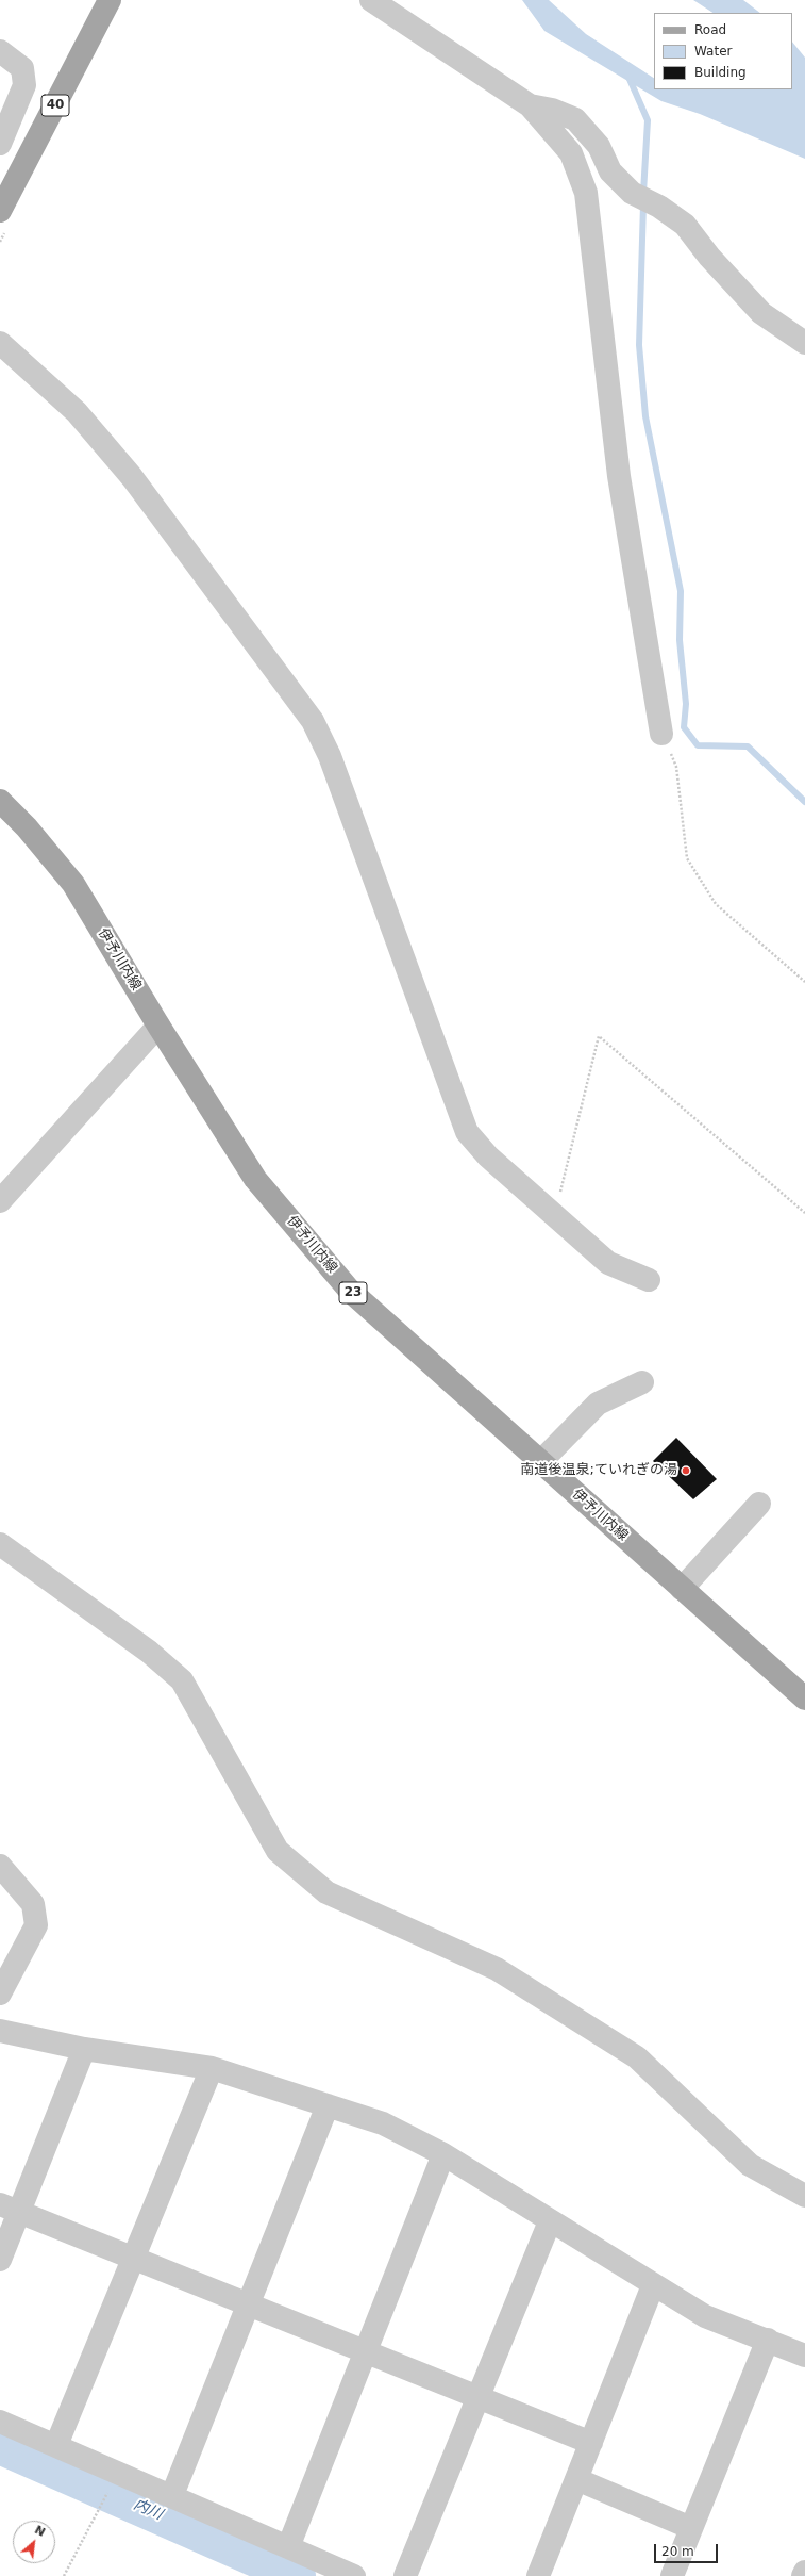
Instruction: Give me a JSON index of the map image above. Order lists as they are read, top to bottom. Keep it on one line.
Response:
{"streets":{"main road":["40","伊予川内線","23"]},"water":["内川"],"places":["南道後温泉;ていれぎの湯"],"legend":["Road","Water","Building"],"scale_bar":"20 m","north":"top right"}
